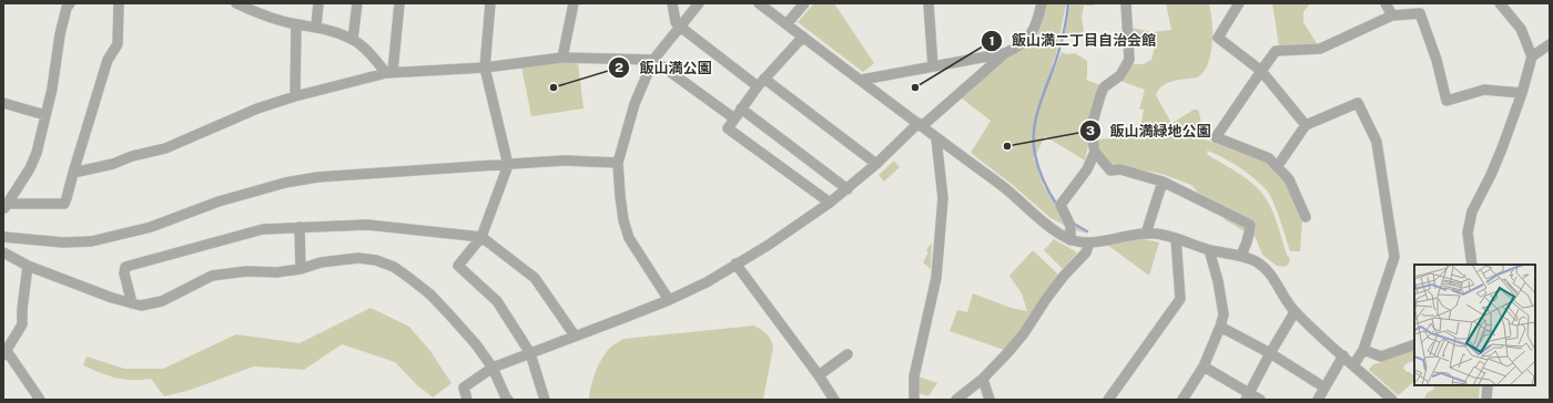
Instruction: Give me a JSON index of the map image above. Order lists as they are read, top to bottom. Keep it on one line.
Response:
{"places":["飯山満公園","飯山満二丁目自治会館","飯山満緑地公園"]}
